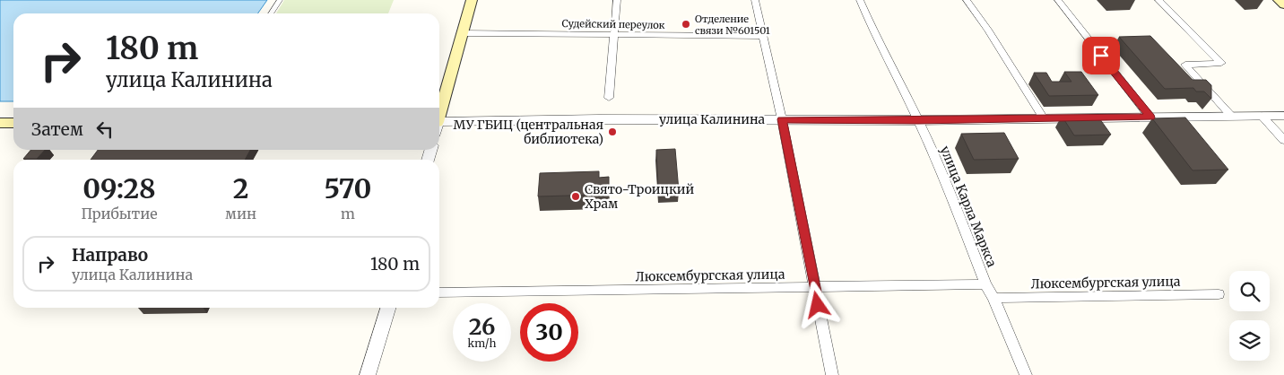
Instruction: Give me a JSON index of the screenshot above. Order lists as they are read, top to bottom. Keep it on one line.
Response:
{"streets":{"street":["Судейский переулок","улица Калинина","улица Карла Маркса","Люксембургская улица"]},"crossings":[["улица Калинина","улица Карла Маркса"],["улица Карла Маркса","Люксембургская улица"]],"places":["Отделение связи №601501","МУ ГБИЦ (центральная библиотека)","Свято-Троицкий Храм"],"page":{"turn":["180 m","улица Калинина"],"then":"Затем","eta":["09:28","Прибытие","2","мин","570","m"],"list":[{"name":"Направо","note":"улица Калинина","value":"180 m"}],"speed":"26 km/h","limit":"30"}}
